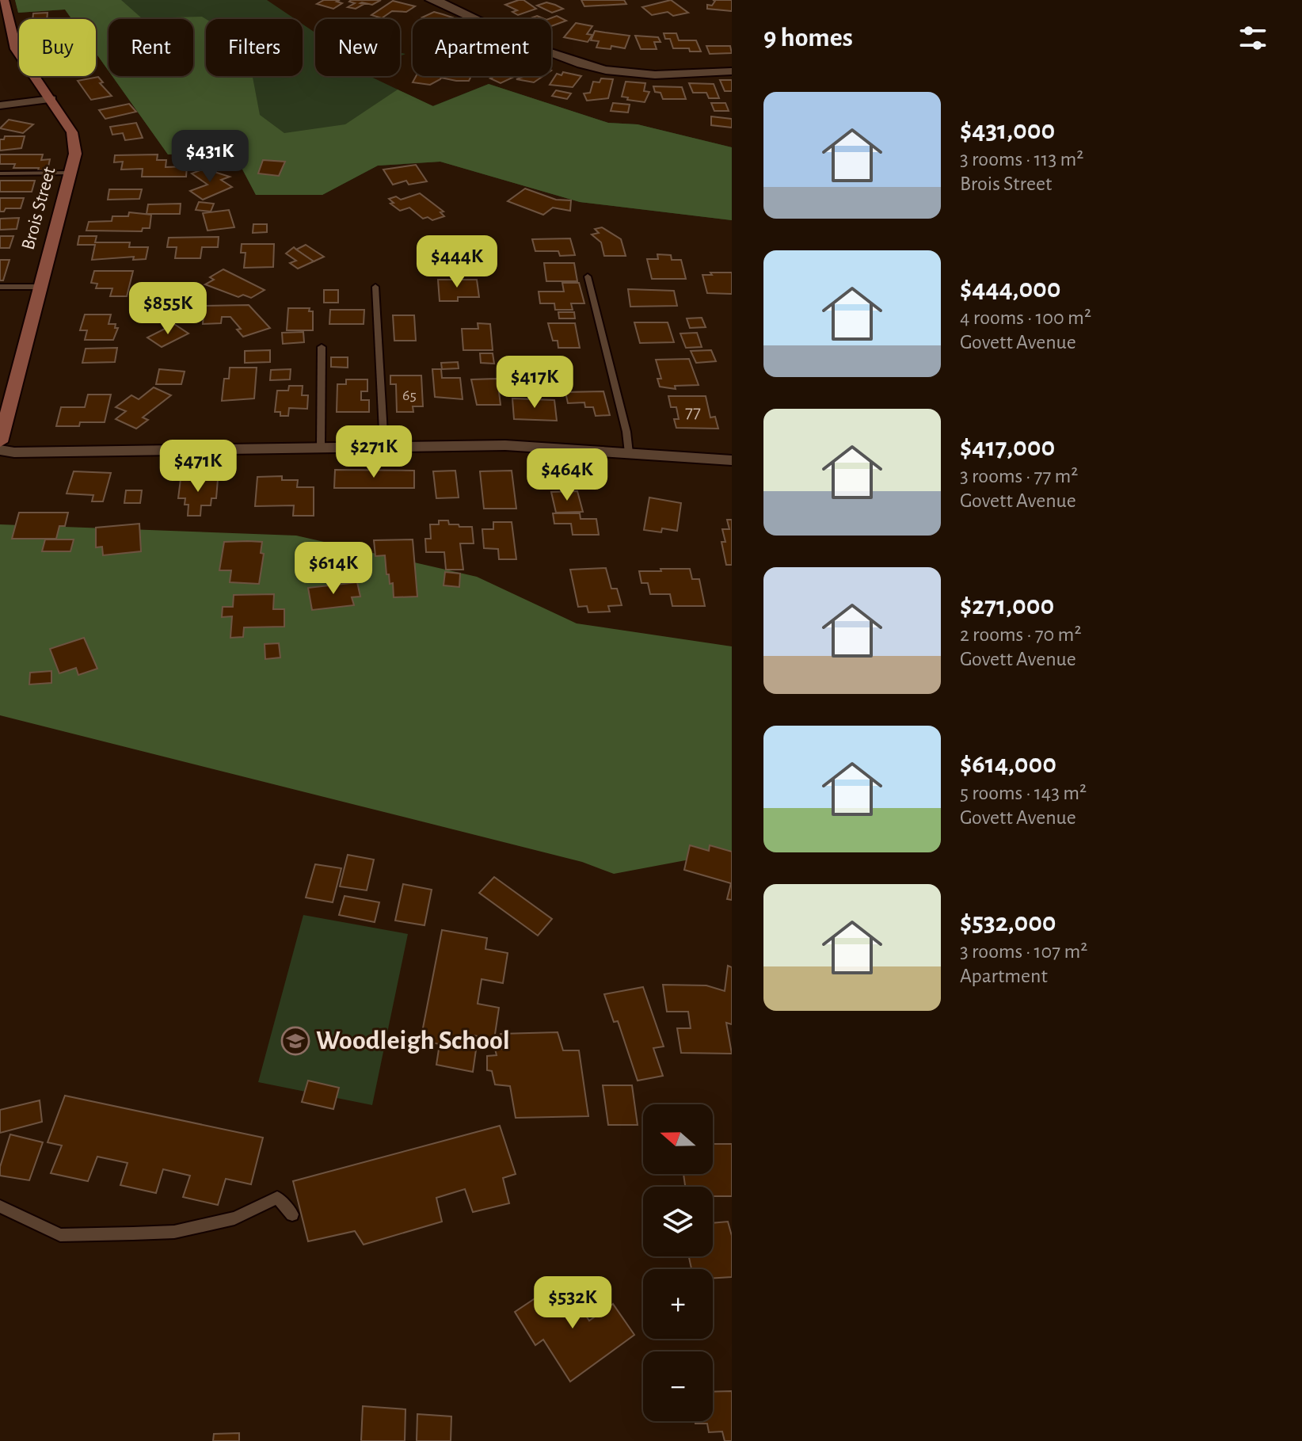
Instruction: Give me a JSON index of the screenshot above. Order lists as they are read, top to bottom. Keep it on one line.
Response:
{"streets":{"main road":["Brois Street"]},"places":{"school or university":["Woodleigh School"]},"house_numbers":["65","77"],"north":"left","page":{"heading":"9 homes","chip":["Buy","Rent","Filters","New","Apartment"],"list":[{"name":"$431,000","note":"3 rooms · 113 m² · Brois Street"},{"name":"$444,000","note":"4 rooms · 100 m² · Govett Avenue"},{"name":"$417,000","note":"3 rooms · 77 m² · Govett Avenue"},{"name":"$271,000","note":"2 rooms · 70 m² · Govett Avenue"},{"name":"$614,000","note":"5 rooms · 143 m² · Govett Avenue"},{"name":"$532,000","note":"3 rooms · 107 m² · Apartment"}],"price":["$431K","$444K","$855K","$417K","$271K","$471K","$464K","$614K","$532K"],"map_buttons":["+","−"]}}
